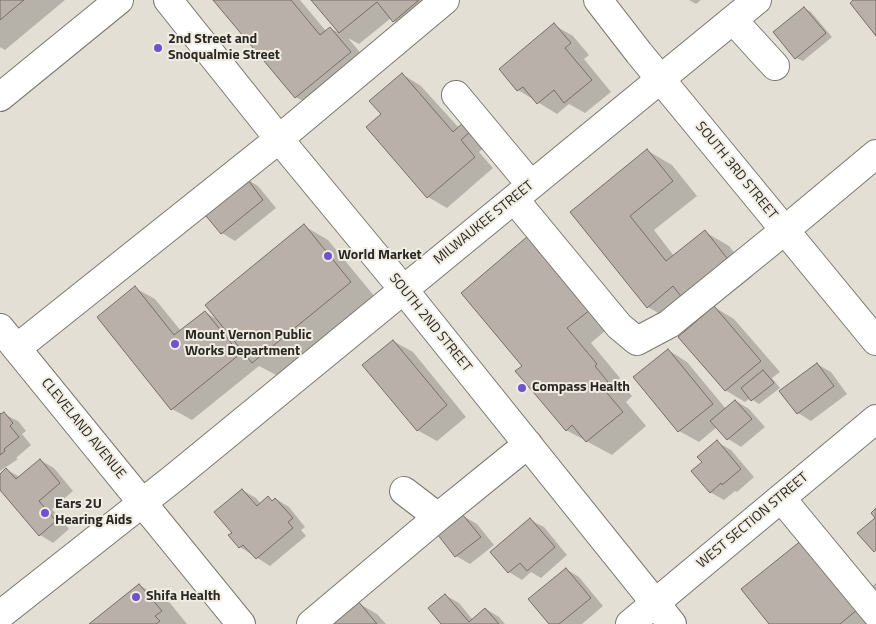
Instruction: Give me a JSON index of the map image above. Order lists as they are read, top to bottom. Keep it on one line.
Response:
{"streets":{"street":["SOUTH 3RD STREET","MILWAUKEE STREET","SOUTH 2ND STREET","CLEVELAND AVENUE","WEST SECTION STREET"]},"crossings":[["SOUTH 3RD STREET","MILWAUKEE STREET"],["MILWAUKEE STREET","SOUTH 2ND STREET"],["MILWAUKEE STREET","CLEVELAND AVENUE"],["SOUTH 2ND STREET","WEST SECTION STREET"]],"places":["2nd Street and Snoqualmie Street","World Market","Mount Vernon Public Works Department","Compass Health","Ears 2U Hearing Aids","Shifa Health"]}
